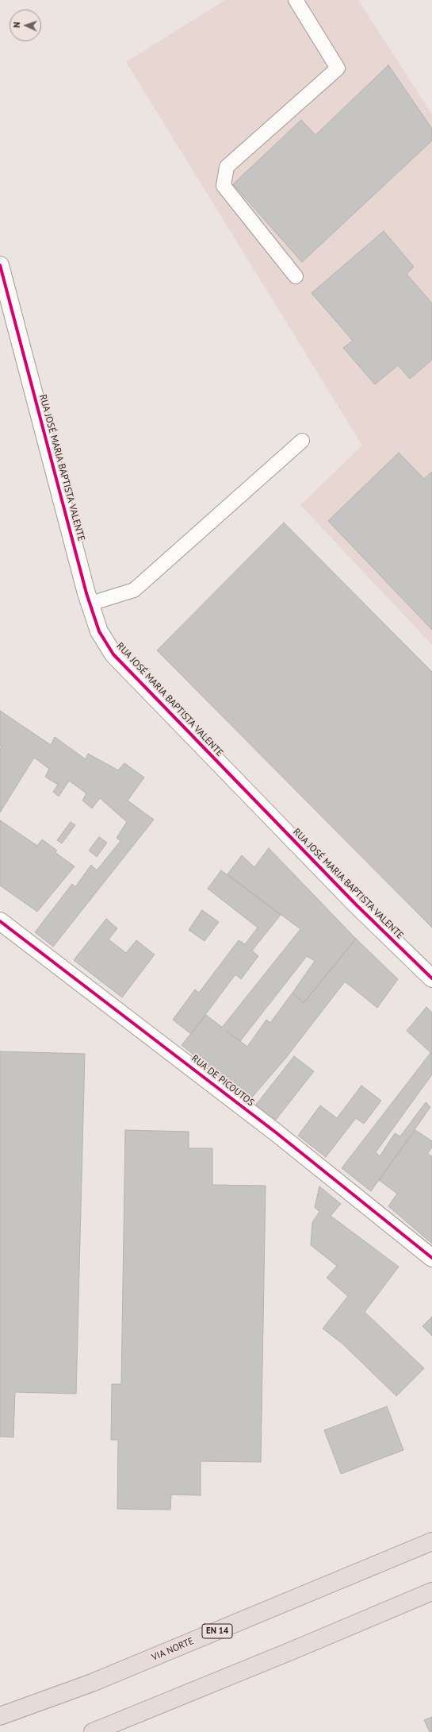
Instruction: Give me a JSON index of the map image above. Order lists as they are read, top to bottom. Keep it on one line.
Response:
{"streets":{"highway":["EN 14","VIA NORTE"],"street":["RUA JOSÉ MARIA BAPTISTA VALENTE","RUA DE PICOUTOS"]},"north":"left"}
